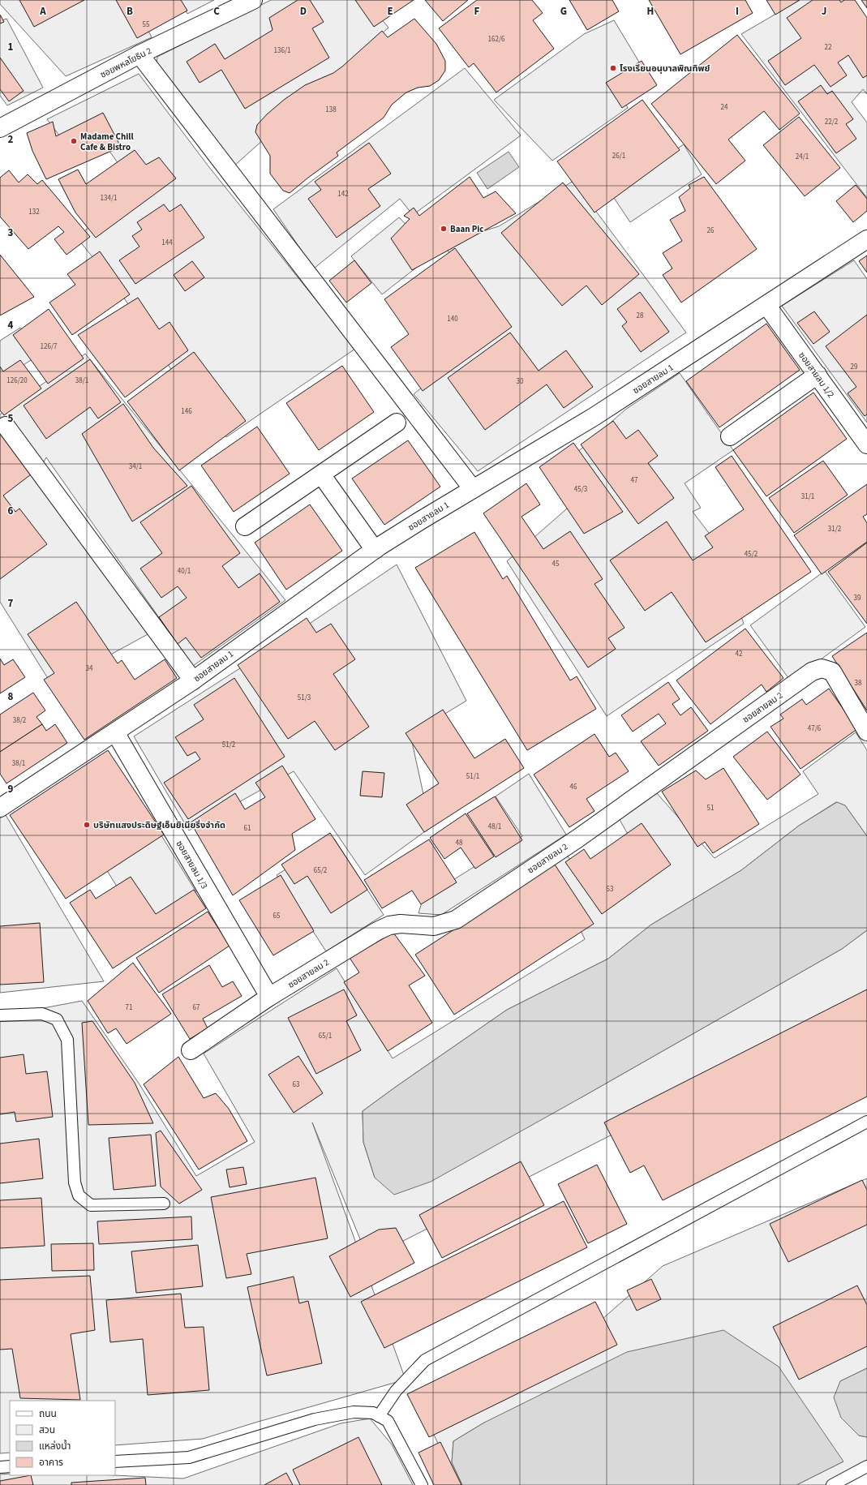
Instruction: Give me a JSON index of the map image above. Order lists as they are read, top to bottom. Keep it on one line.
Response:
{"streets":{"street":["ซอยพหลโยธิน 2","ซอยสายลม 1/2","ซอยสายลม 1","ซอยสายลม 2","ซอยสายลม 1/3"]},"crossings":[["ซอยสายลม 1/2","ซอยสายลม 1"],["ซอยสายลม 1","ซอยสายลม 1/3"],["ซอยสายลม 2","ซอยสายลม 1/3"]],"places":["โรงเรียนอนุบาลพิณทิพย์","Madame Chill Cafe & Bistro","Baan Pic","บริษัทแสงประดิษฐ์เอ็นยิเนียริ่งจำกัด"],"house_numbers":["55","162/6","22","136/1","24","138","22/2","26/1","24/1","142","134/1","132","26","144","28","140","126/7","29","126/20","38/1","30","146","34/1","47","45/3","31/1","31/2","45/2","45","40/1","39","42","34","38","51/3","38/2","47/6","51/2","38/1","51/1","46","51","48/1","61","48","65/2","53","65","71","67","65/1","63"],"legend":["ถนน","สวน","แหล่งน้ำ","อาคาร"],"grid":{"columns":["A","B","C","D","E","F","G","H","I","J"],"rows":["1","2","3","4","5","6","7","8","9"]}}
